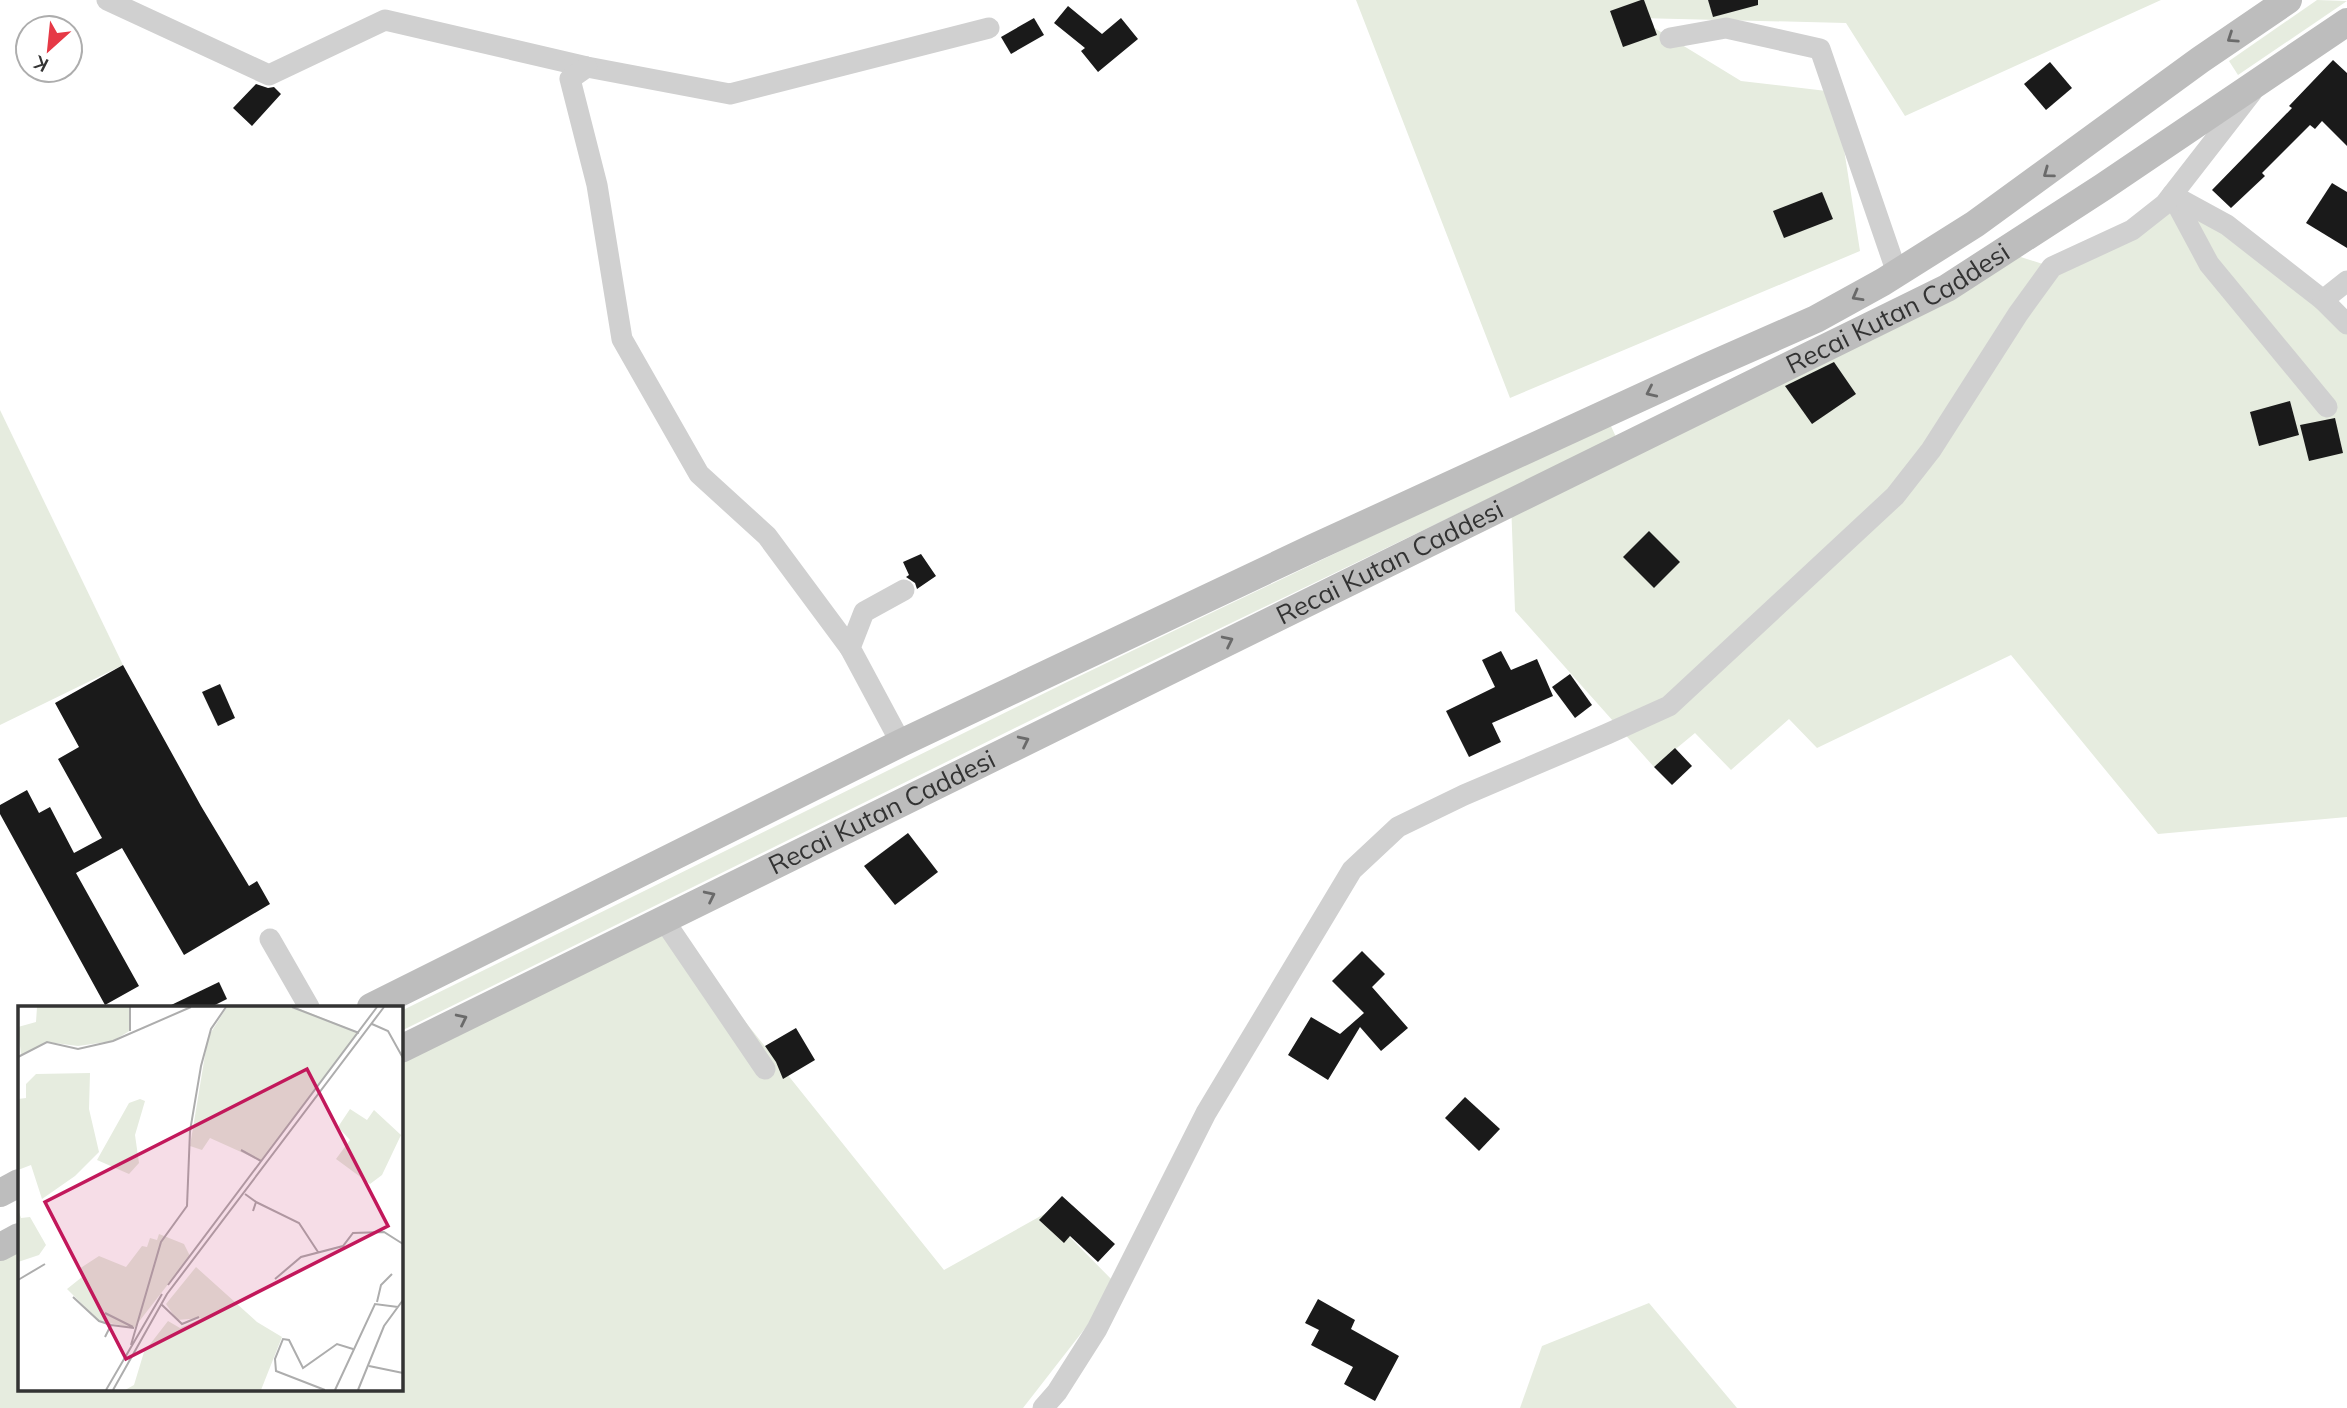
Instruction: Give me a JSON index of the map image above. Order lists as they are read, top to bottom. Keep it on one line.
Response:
{"streets":{"main road":["Recai Kutan Caddesi"]},"north":"bottom left"}
